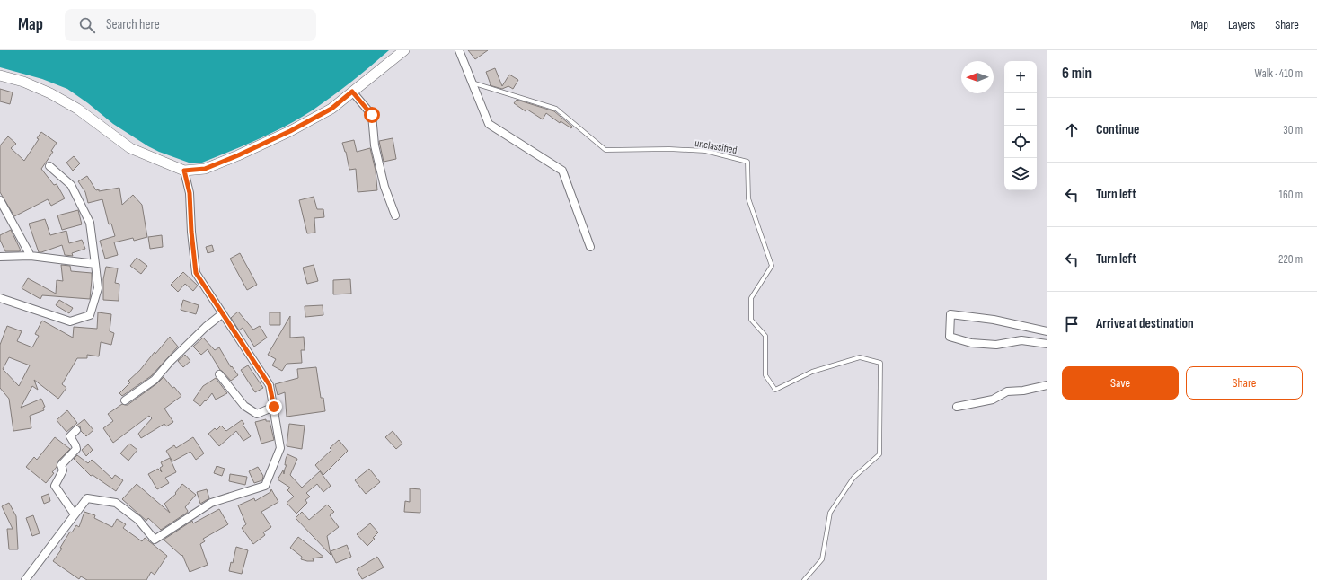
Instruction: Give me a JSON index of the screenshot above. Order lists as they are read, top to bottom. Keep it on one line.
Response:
{"streets":{"lane":["unclassified"]},"north":"left","page":{"header":"Map","search":"Search here","nav":["Map","Layers","Share"],"heading":["6 min","Walk · 410 m"],"map_buttons":["+","−"],"list":[["Continue","30 m"],["Turn left","160 m"],["Turn left","220 m"],"Arrive at destination"],"buttons":["Save","Share"]}}
